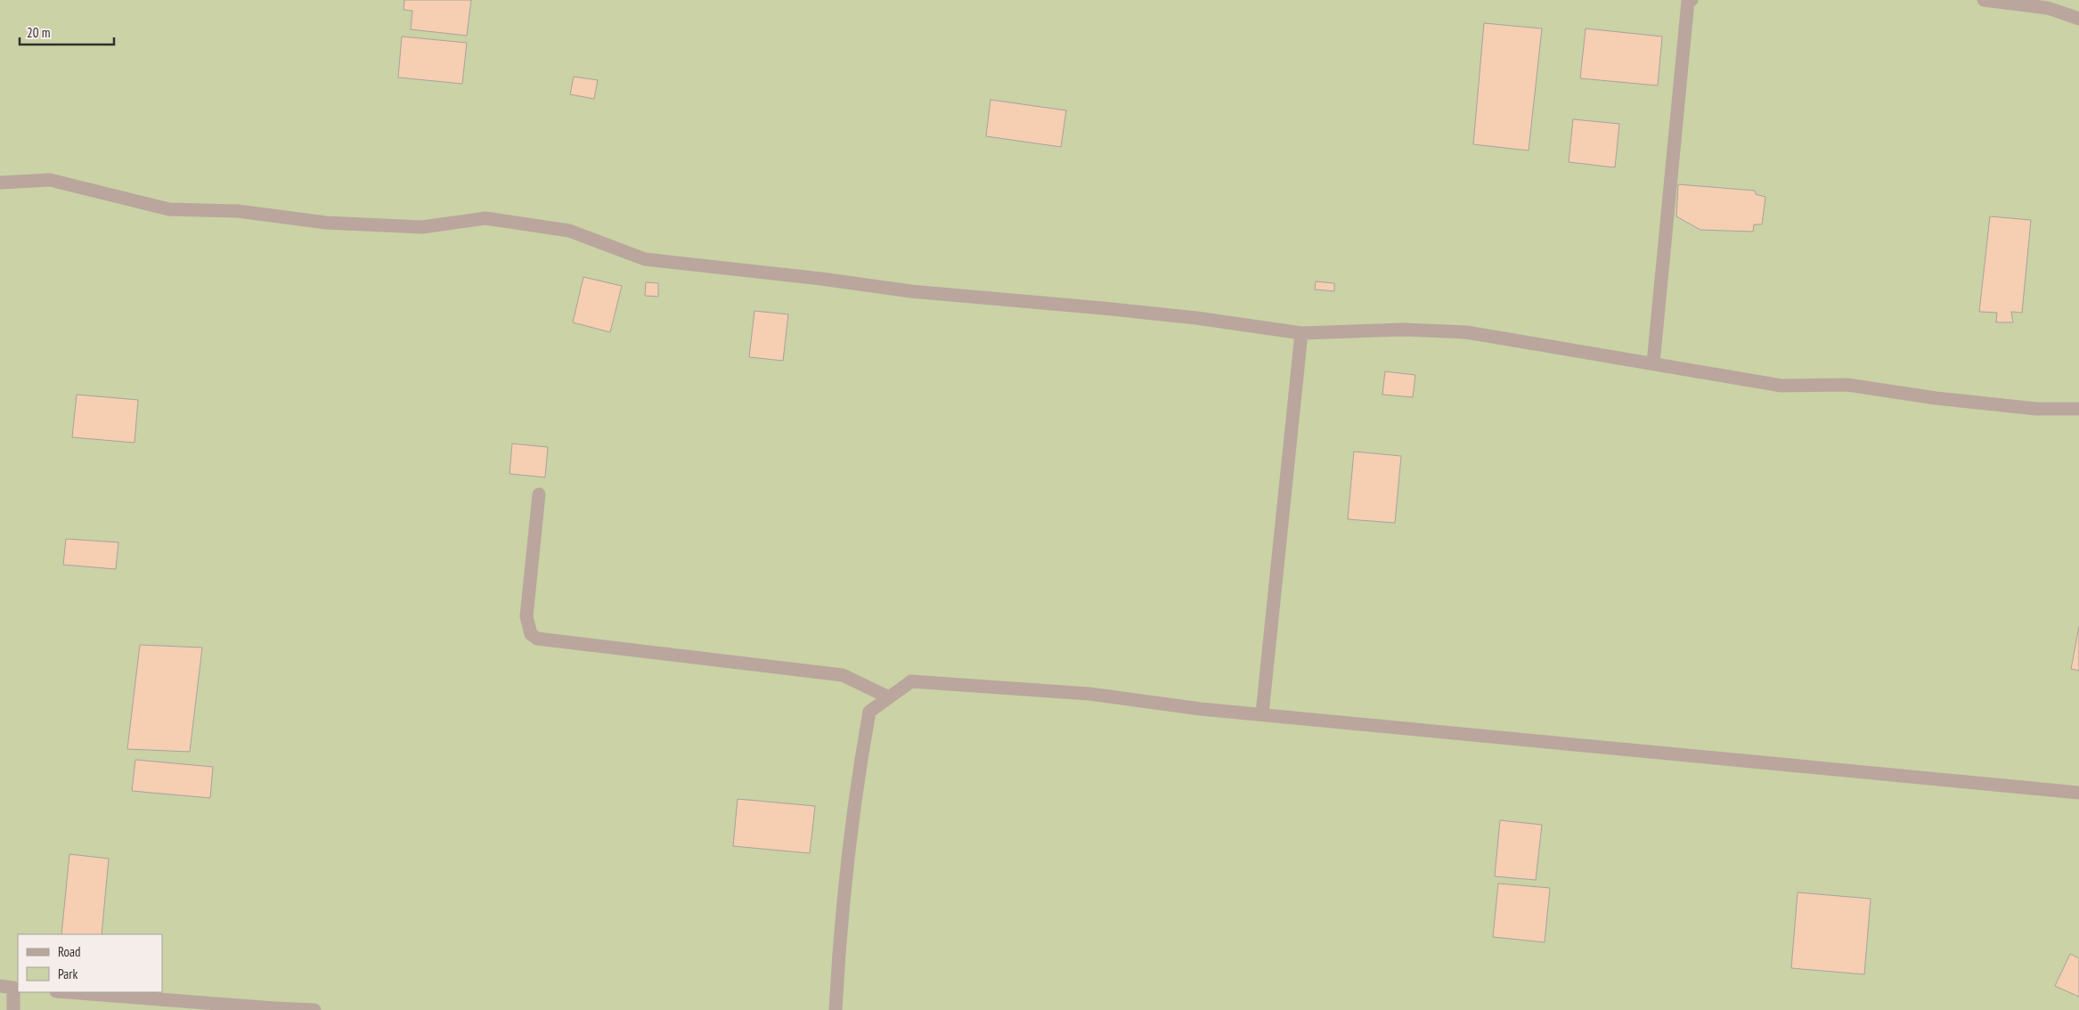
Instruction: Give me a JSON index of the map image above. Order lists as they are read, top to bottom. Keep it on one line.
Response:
{"legend":["Road","Park"],"scale_bar":"20 m"}
